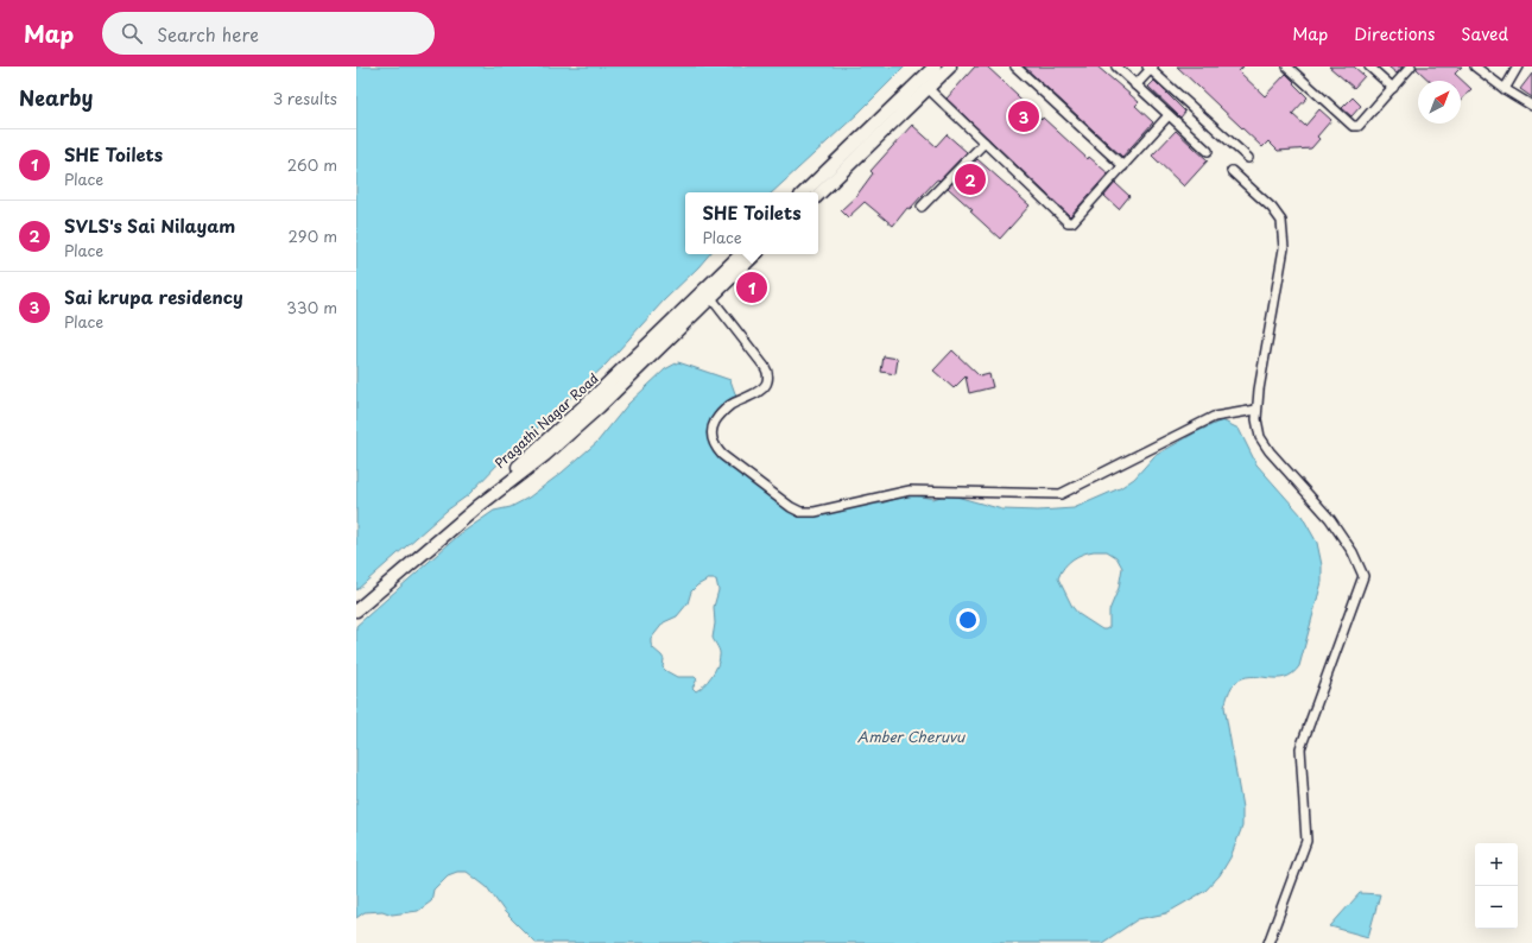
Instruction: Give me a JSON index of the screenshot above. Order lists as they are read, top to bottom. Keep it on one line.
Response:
{"streets":{"main road":["Pragathi Nagar Road"]},"water":["Amber Cheruvu"],"north":"top right","page":{"header":"Map","search":"Search here","nav":["Map","Directions","Saved"],"heading":["Nearby","3 results"],"pins":["3","2","1"],"list":[{"mark":"1","name":"SHE Toilets","note":"Place","value":"260 m"},{"mark":"2","name":"SVLS's Sai Nilayam","note":"Place","value":"290 m"},{"mark":"3","name":"Sai krupa residency","note":"Place","value":"330 m"}],"popup":["SHE Toilets","Place"],"map_buttons":["+","−"]}}
